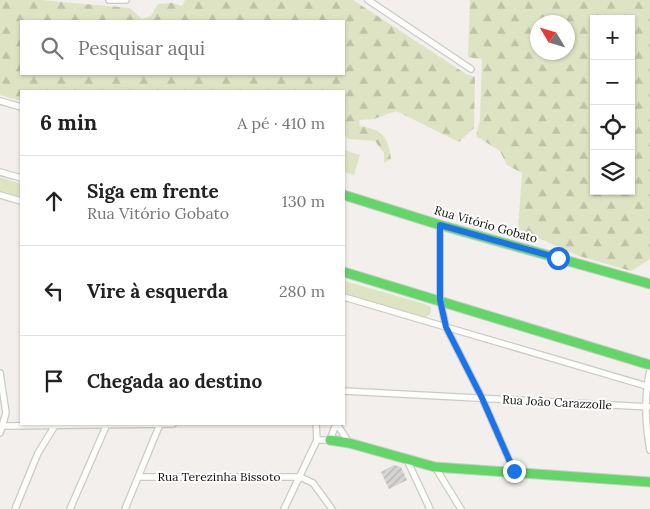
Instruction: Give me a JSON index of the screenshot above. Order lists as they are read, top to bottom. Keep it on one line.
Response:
{"streets":{"street":["Rua Vitório Gobato","Rua João Carazzolle","Rua Terezinha Bissoto"]},"north":"top left","page":{"map_buttons":["+","−"],"search":"Pesquisar aqui","heading":["6 min","A pé · 410 m"],"list":[["Siga em frente","Rua Vitório Gobato","130 m"],["Vire à esquerda","280 m"],"Chegada ao destino"]}}
